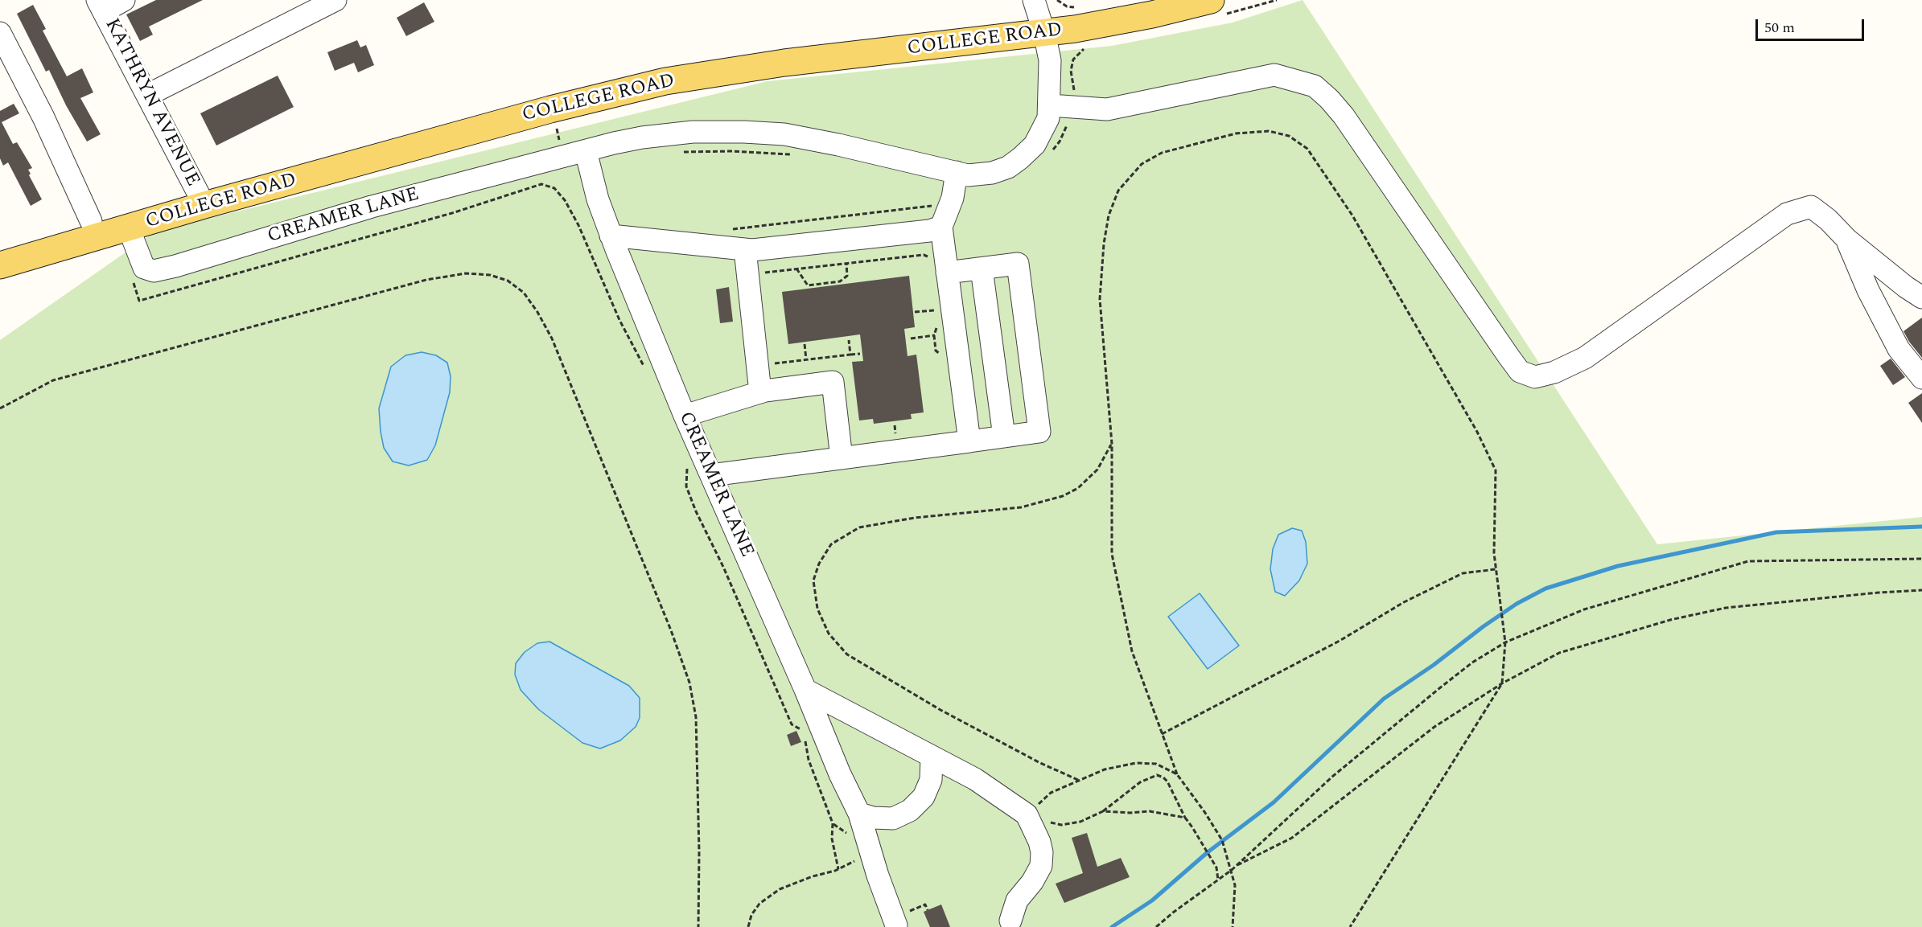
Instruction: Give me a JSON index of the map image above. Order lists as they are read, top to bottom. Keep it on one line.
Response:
{"streets":{"main road":["COLLEGE ROAD"],"street":["KATHRYN AVENUE","CREAMER LANE"]},"crossings":[["COLLEGE ROAD","KATHRYN AVENUE"],["COLLEGE ROAD","CREAMER LANE"]],"scale_bar":"50 m"}
